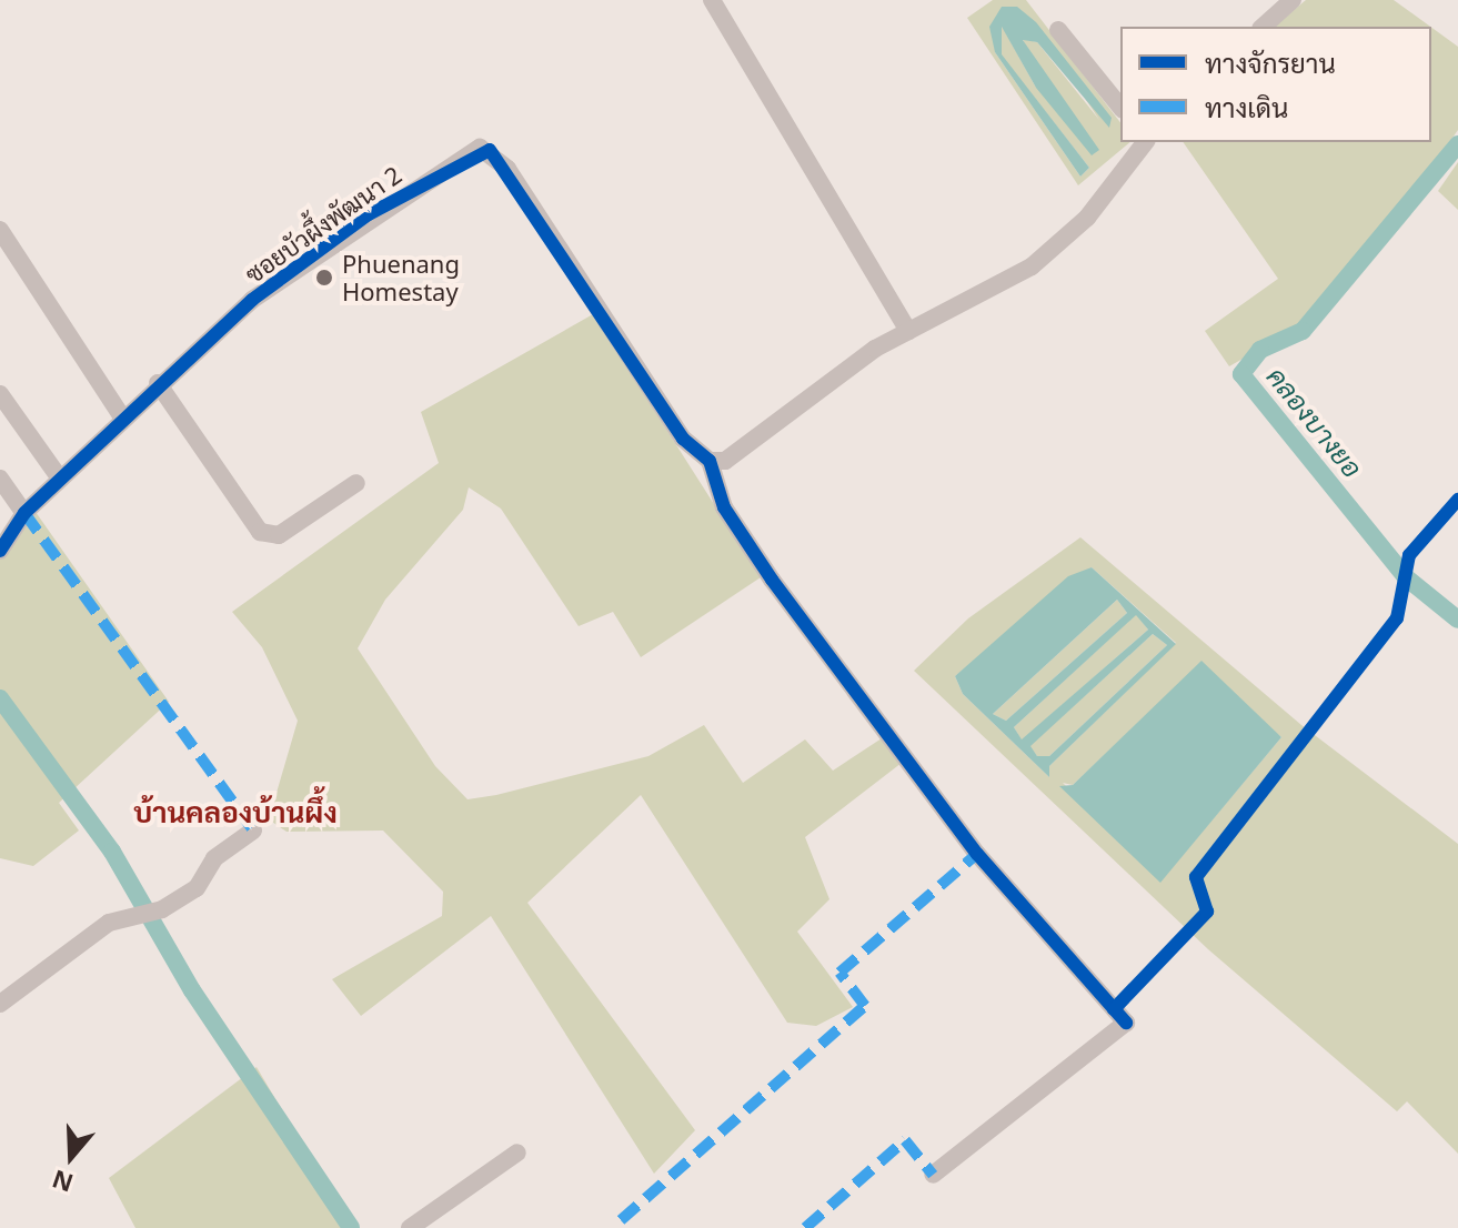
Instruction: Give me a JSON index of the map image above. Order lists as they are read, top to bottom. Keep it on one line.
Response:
{"streets":{"street":["ซอยบัวผึ้งพัฒนา 2"]},"districts":["บ้านคลองบ้านผึ้ง"],"water":["คลองบางยอ"],"places":["Phuenang Homestay"],"legend":["ทางจักรยาน","ทางเดิน"],"north":"bottom"}
